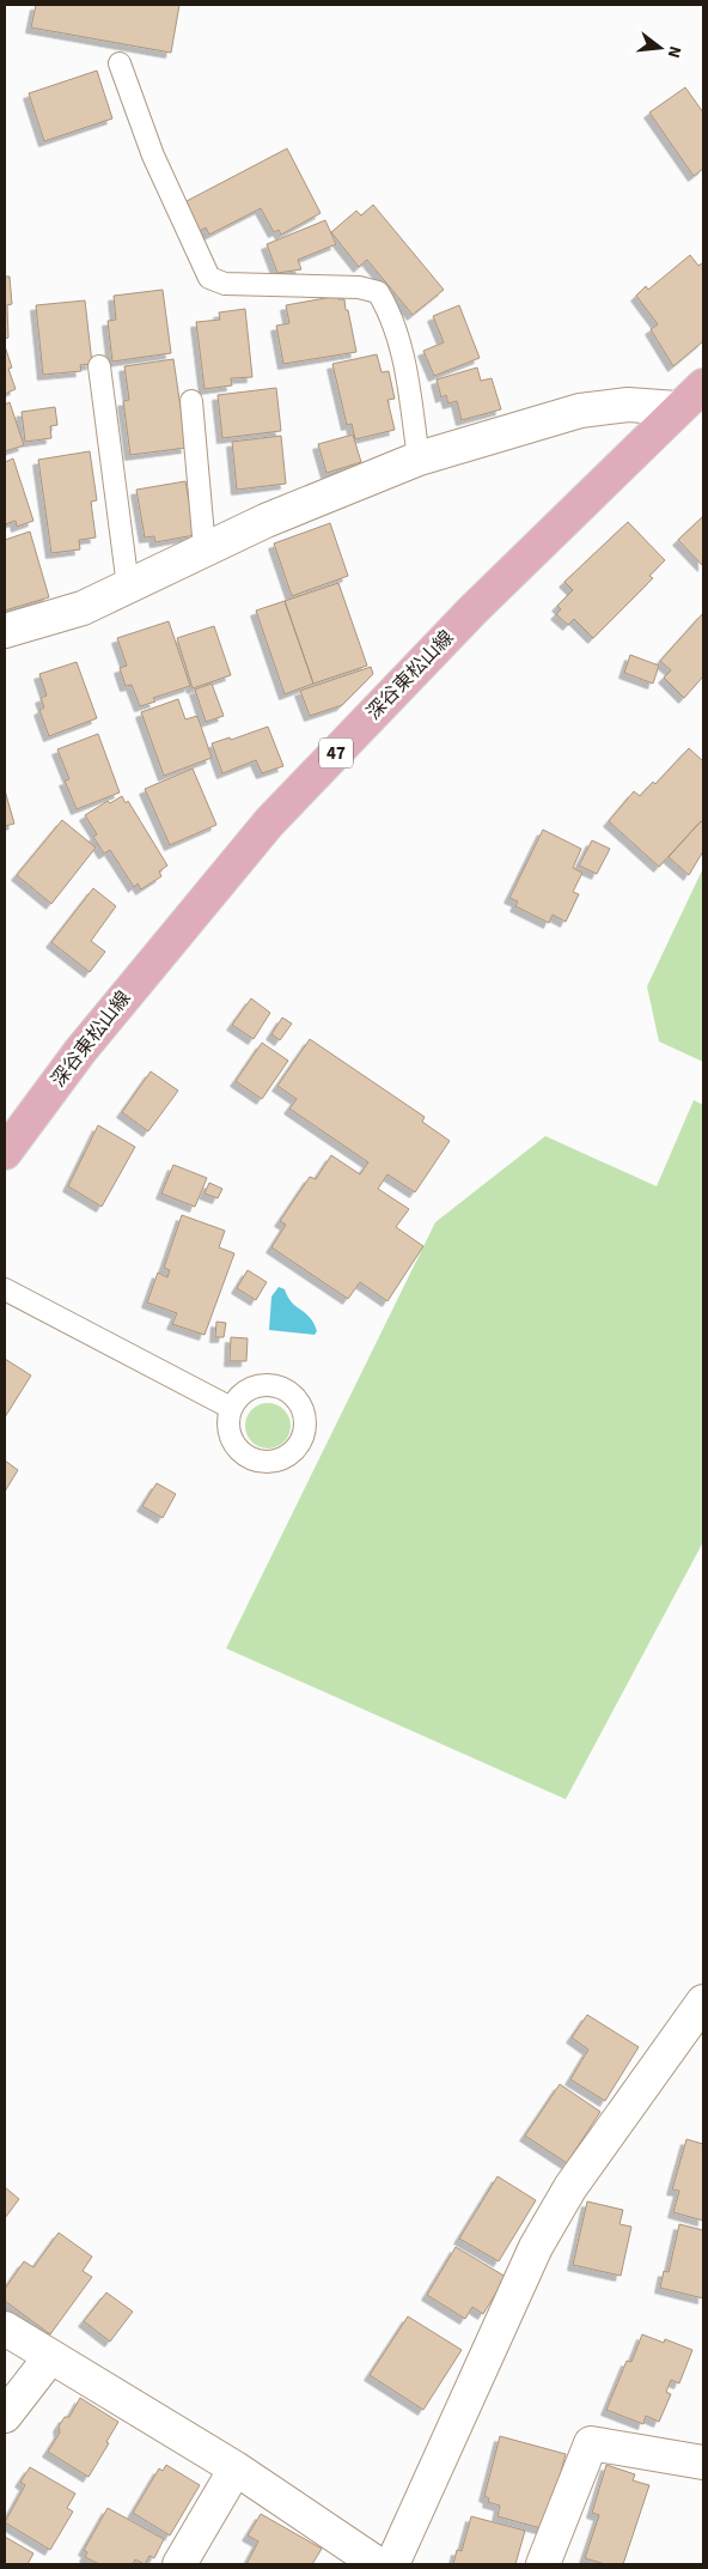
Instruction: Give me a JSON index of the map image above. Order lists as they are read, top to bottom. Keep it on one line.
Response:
{"streets":{"main road":["深谷東松山線","47"]},"north":"right"}
